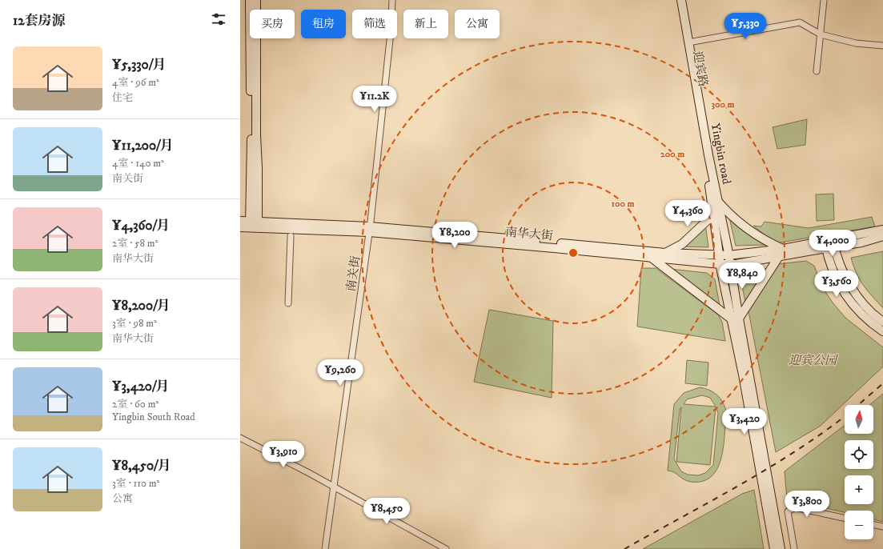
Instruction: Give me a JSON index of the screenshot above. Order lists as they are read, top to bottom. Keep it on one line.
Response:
{"streets":{"main road":["迎宾路","Yingbin road","南华大街"],"street":["南关街"]},"crossings":[["迎宾路","Yingbin road"],["迎宾路","南华大街"],["Yingbin road","南华大街"],["南华大街","南关街"]],"parks":["迎宾公园"],"north":"top","page":{"heading":"12套房源","chip":["买房","租房","筛选","新上","公寓"],"price":["¥5,330","¥11.2K","¥4,360","¥8,200","¥4,000","¥8,840","¥3,560","¥9,260","¥3,420","¥3,910","¥3,800","¥8,450"],"list":[{"name":"¥5,330/月","note":"4室 · 96 m² · 住宅"},{"name":"¥11,200/月","note":"4室 · 140 m² · 南关街"},{"name":"¥4,360/月","note":"2室 · 58 m² · 南华大街"},{"name":"¥8,200/月","note":"3室 · 98 m² · 南华大街"},{"name":"¥3,420/月","note":"2室 · 60 m² · Yingbin South Road"},{"name":"¥8,450/月","note":"3室 · 110 m² · 公寓"}],"map_buttons":["+","−"]},"rings":["300 m","200 m","100 m"]}
